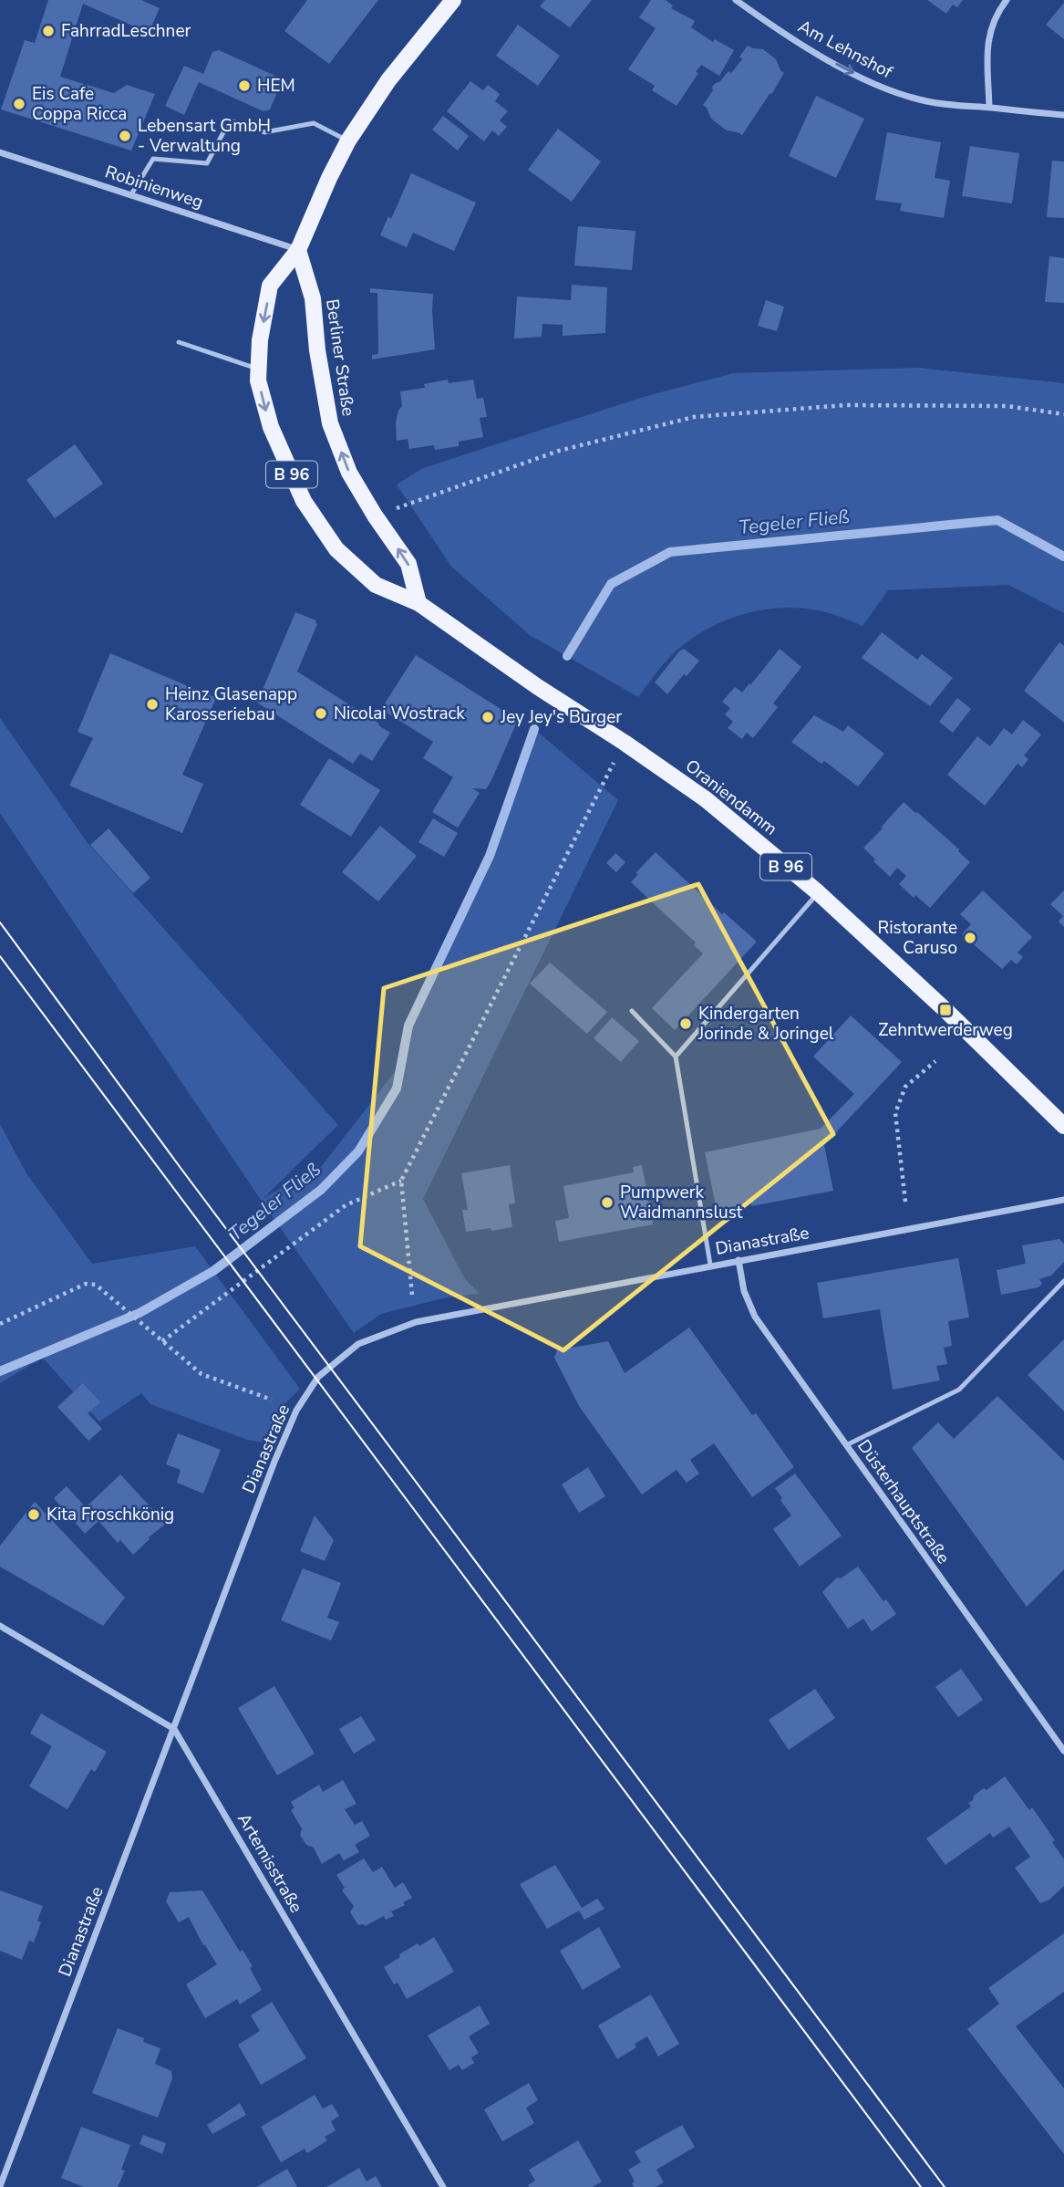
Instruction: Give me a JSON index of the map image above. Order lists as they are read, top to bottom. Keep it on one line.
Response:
{"streets":{"main road":["Berliner Straße","B 96","Oraniendamm"],"street":["Am Lehnshof","Robinienweg","Dianastraße","Düsterhauptstraße","Artemisstraße"]},"crossings":[["Robinienweg","Berliner Straße"],["Robinienweg","B 96"],["Berliner Straße","B 96"],["Berliner Straße","Oraniendamm"],["B 96","Oraniendamm"],["Dianastraße","Düsterhauptstraße"],["Dianastraße","Artemisstraße"]],"one_way":["Am Lehnshof"],"water":["Tegeler Fließ"],"places":{"other":["FahrradLeschner","HEM","Eis Cafe Coppa Ricca","Lebensart GmbH - Verwaltung","Heinz Glasenapp Karosseriebau","Nicolai Wostrack","Jey Jey's Burger","Ristorante Caruso","Kindergarten Jorinde & Joringel","Pumpwerk Waidmannslust","Kita Froschkönig"],"transit":["Zehntwerderweg"]}}
